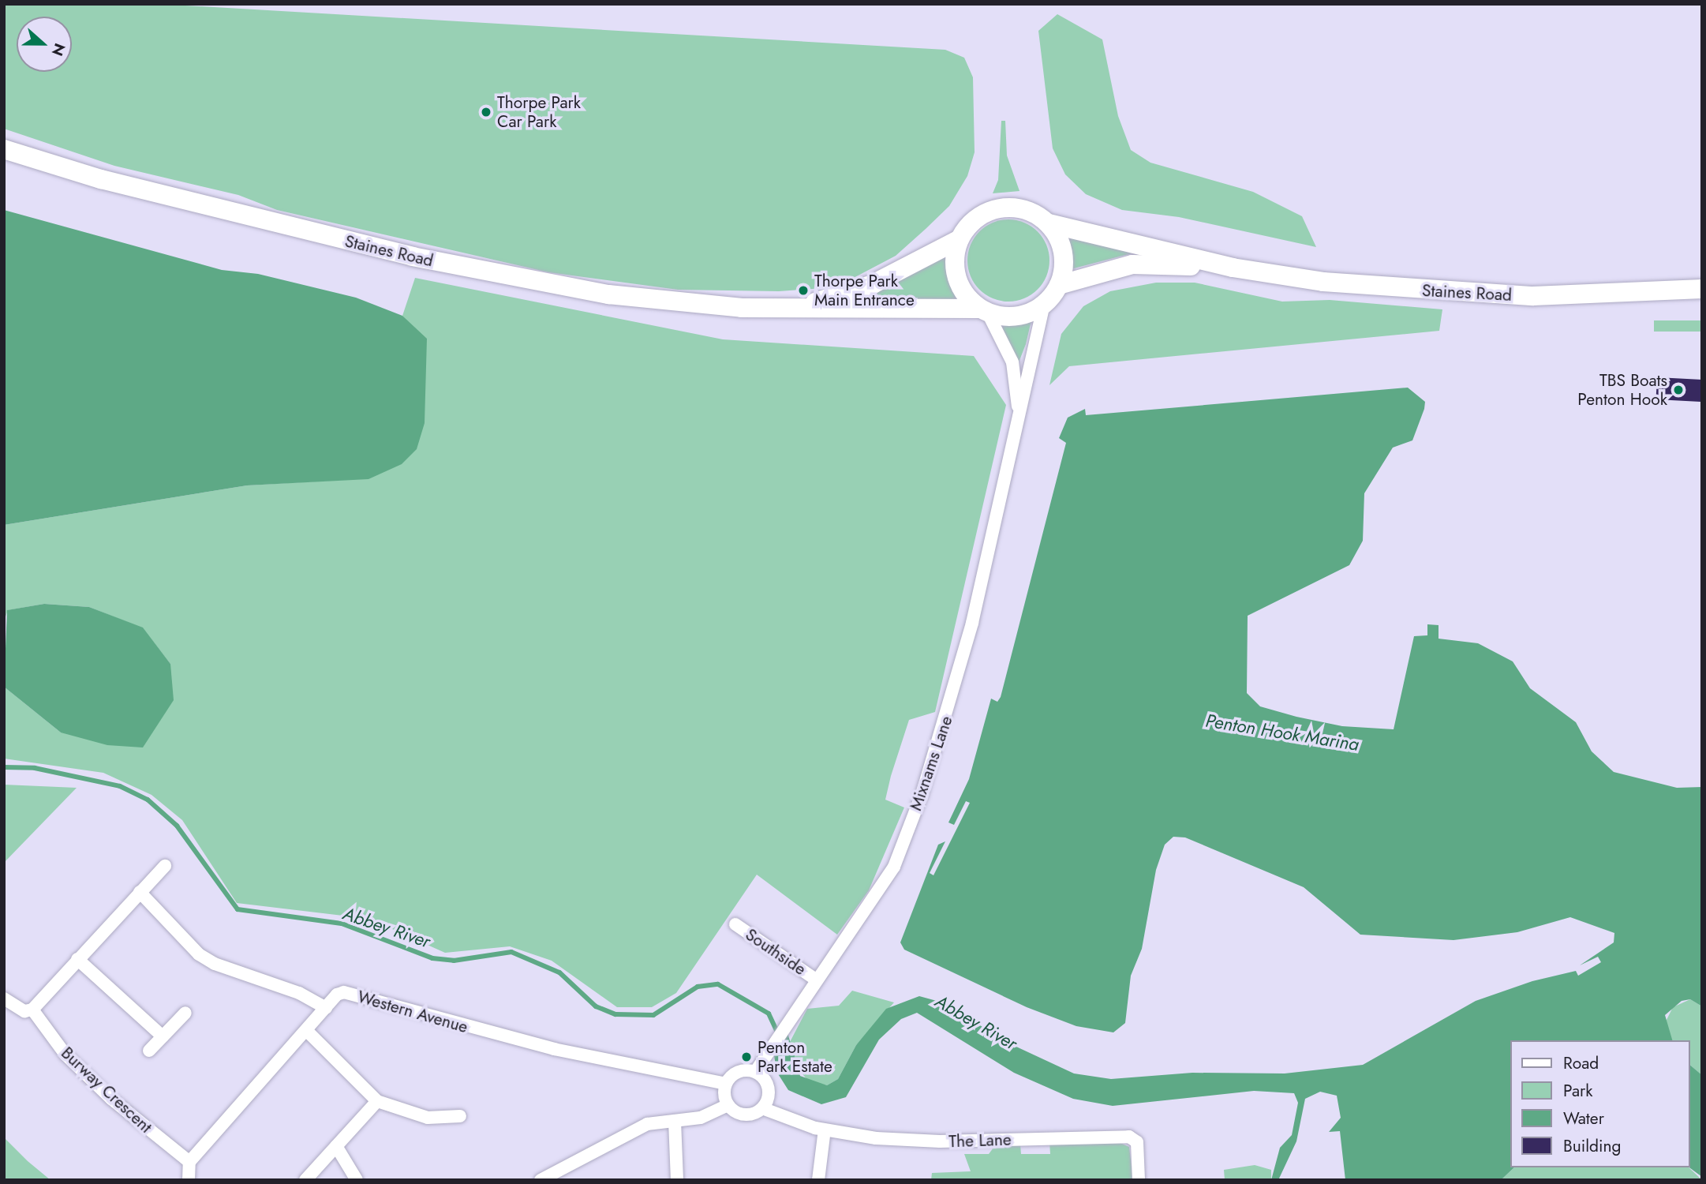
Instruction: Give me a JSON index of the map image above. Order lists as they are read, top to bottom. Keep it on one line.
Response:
{"streets":{"main road":["Staines Road"],"street":["Mixnams Lane","Southside","Western Avenue","Burway Crescent","The Lane"]},"crossings":[["Staines Road","Mixnams Lane"],["Mixnams Lane","Southside"],["Mixnams Lane","Western Avenue"],["Mixnams Lane","The Lane"],["Western Avenue","Burway Crescent"],["Western Avenue","The Lane"]],"water":["Penton Hook Marina","Abbey River"],"places":["Thorpe Park Car Park","Thorpe Park Main Entrance","TBS Boats Penton Hook","Penton Park Estate"],"legend":["Road","Park","Water","Building"],"north":"right"}
